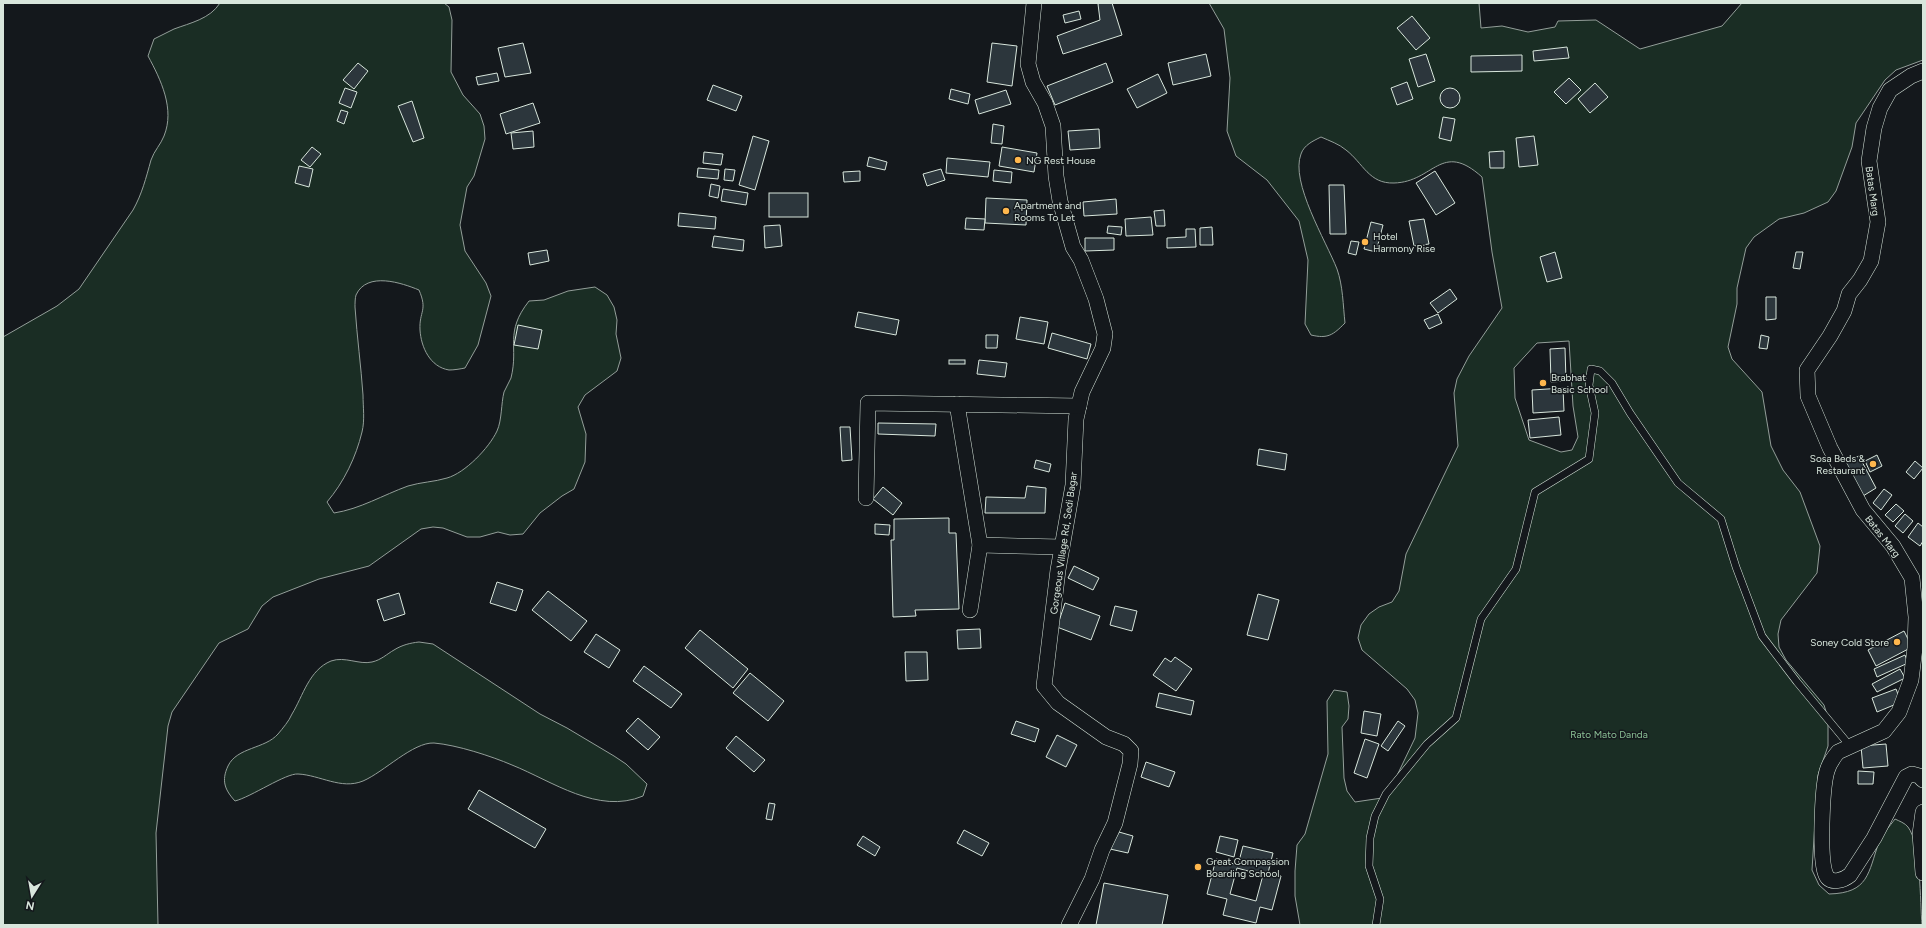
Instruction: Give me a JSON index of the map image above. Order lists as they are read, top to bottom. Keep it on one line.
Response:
{"streets":{"street":["Batas Marg","Gorgeous Village Rd, Sedi Bagar"]},"parks":["Rato Mato Danda"],"places":["NG Rest House","Apartment and Rooms To Let","Hotel Harmony Rise","Brabhat Basic School","Sosa Beds & Restaurant","Soney Cold Store","Great Compassion Boarding School"],"north":"bottom"}
